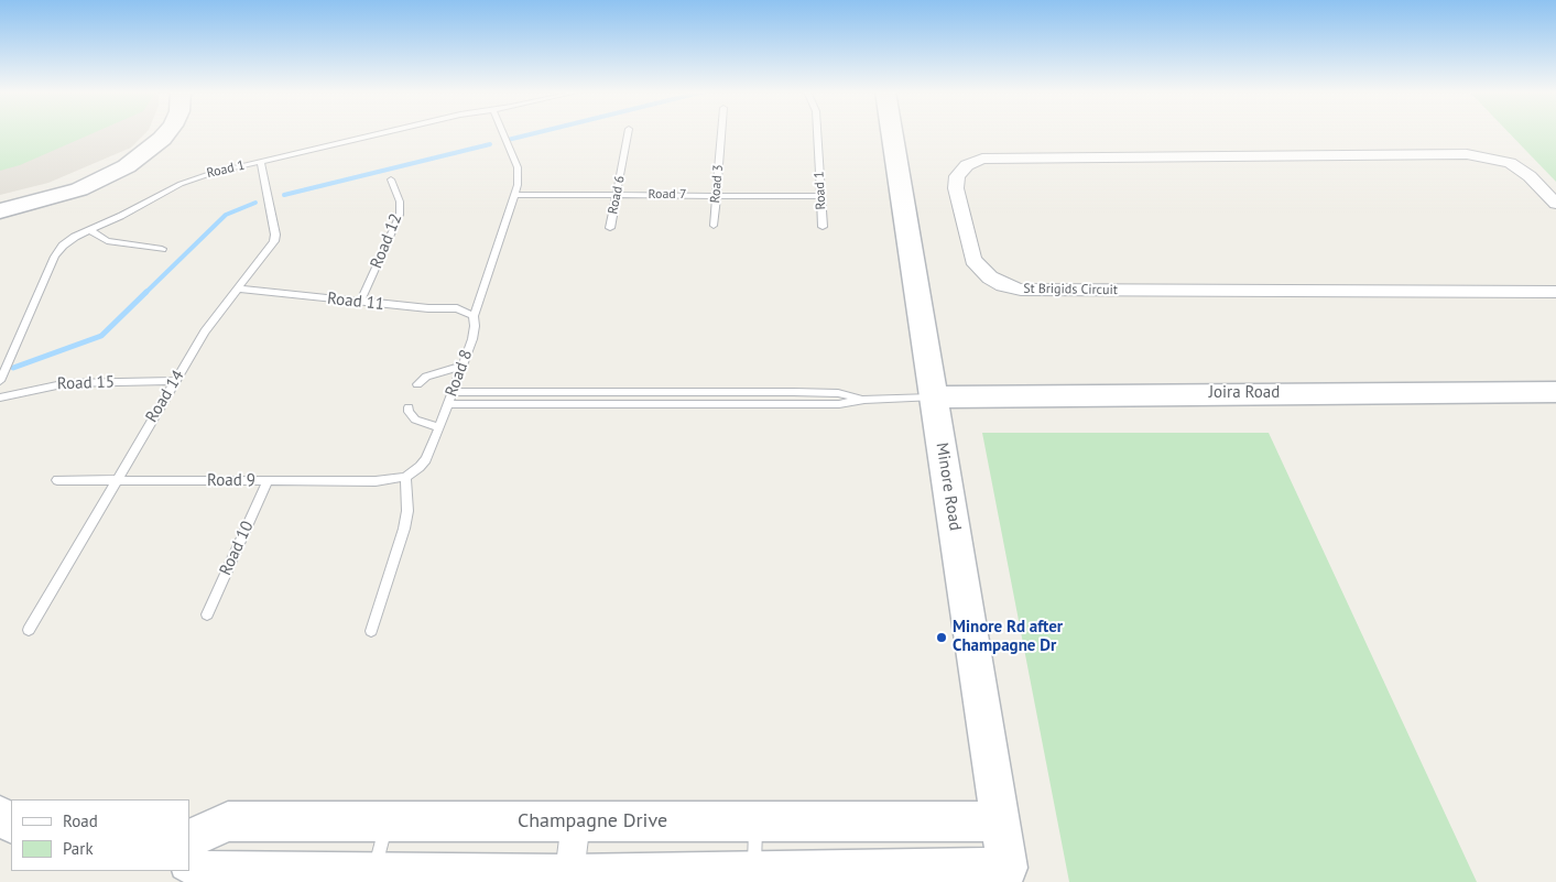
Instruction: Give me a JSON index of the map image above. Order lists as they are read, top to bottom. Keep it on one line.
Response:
{"streets":{"street":["St Brigids Circuit","Joira Road","Minore Road","Champagne Drive"],"lane":["Road 1","Road 3","Road 6","Road 7","Road 12","Road 11","Road 8","Road 15","Road 14","Road 9","Road 10"]},"crossings":[["Road 1","Road 7"],["Road 1","Road 14"],["Road 3","Road 7"],["Road 6","Road 7"],["Road 7","Road 8"],["Road 12","Road 11"],["Road 11","Road 8"],["Road 11","Road 14"],["Road 8","Road 9"],["Road 15","Road 14"],["Joira Road","Minore Road"],["Road 14","Road 9"],["Road 9","Road 10"],["Minore Road","Champagne Drive"]],"places":["Minore Rd after Champagne Dr"],"legend":["Road","Park"]}
